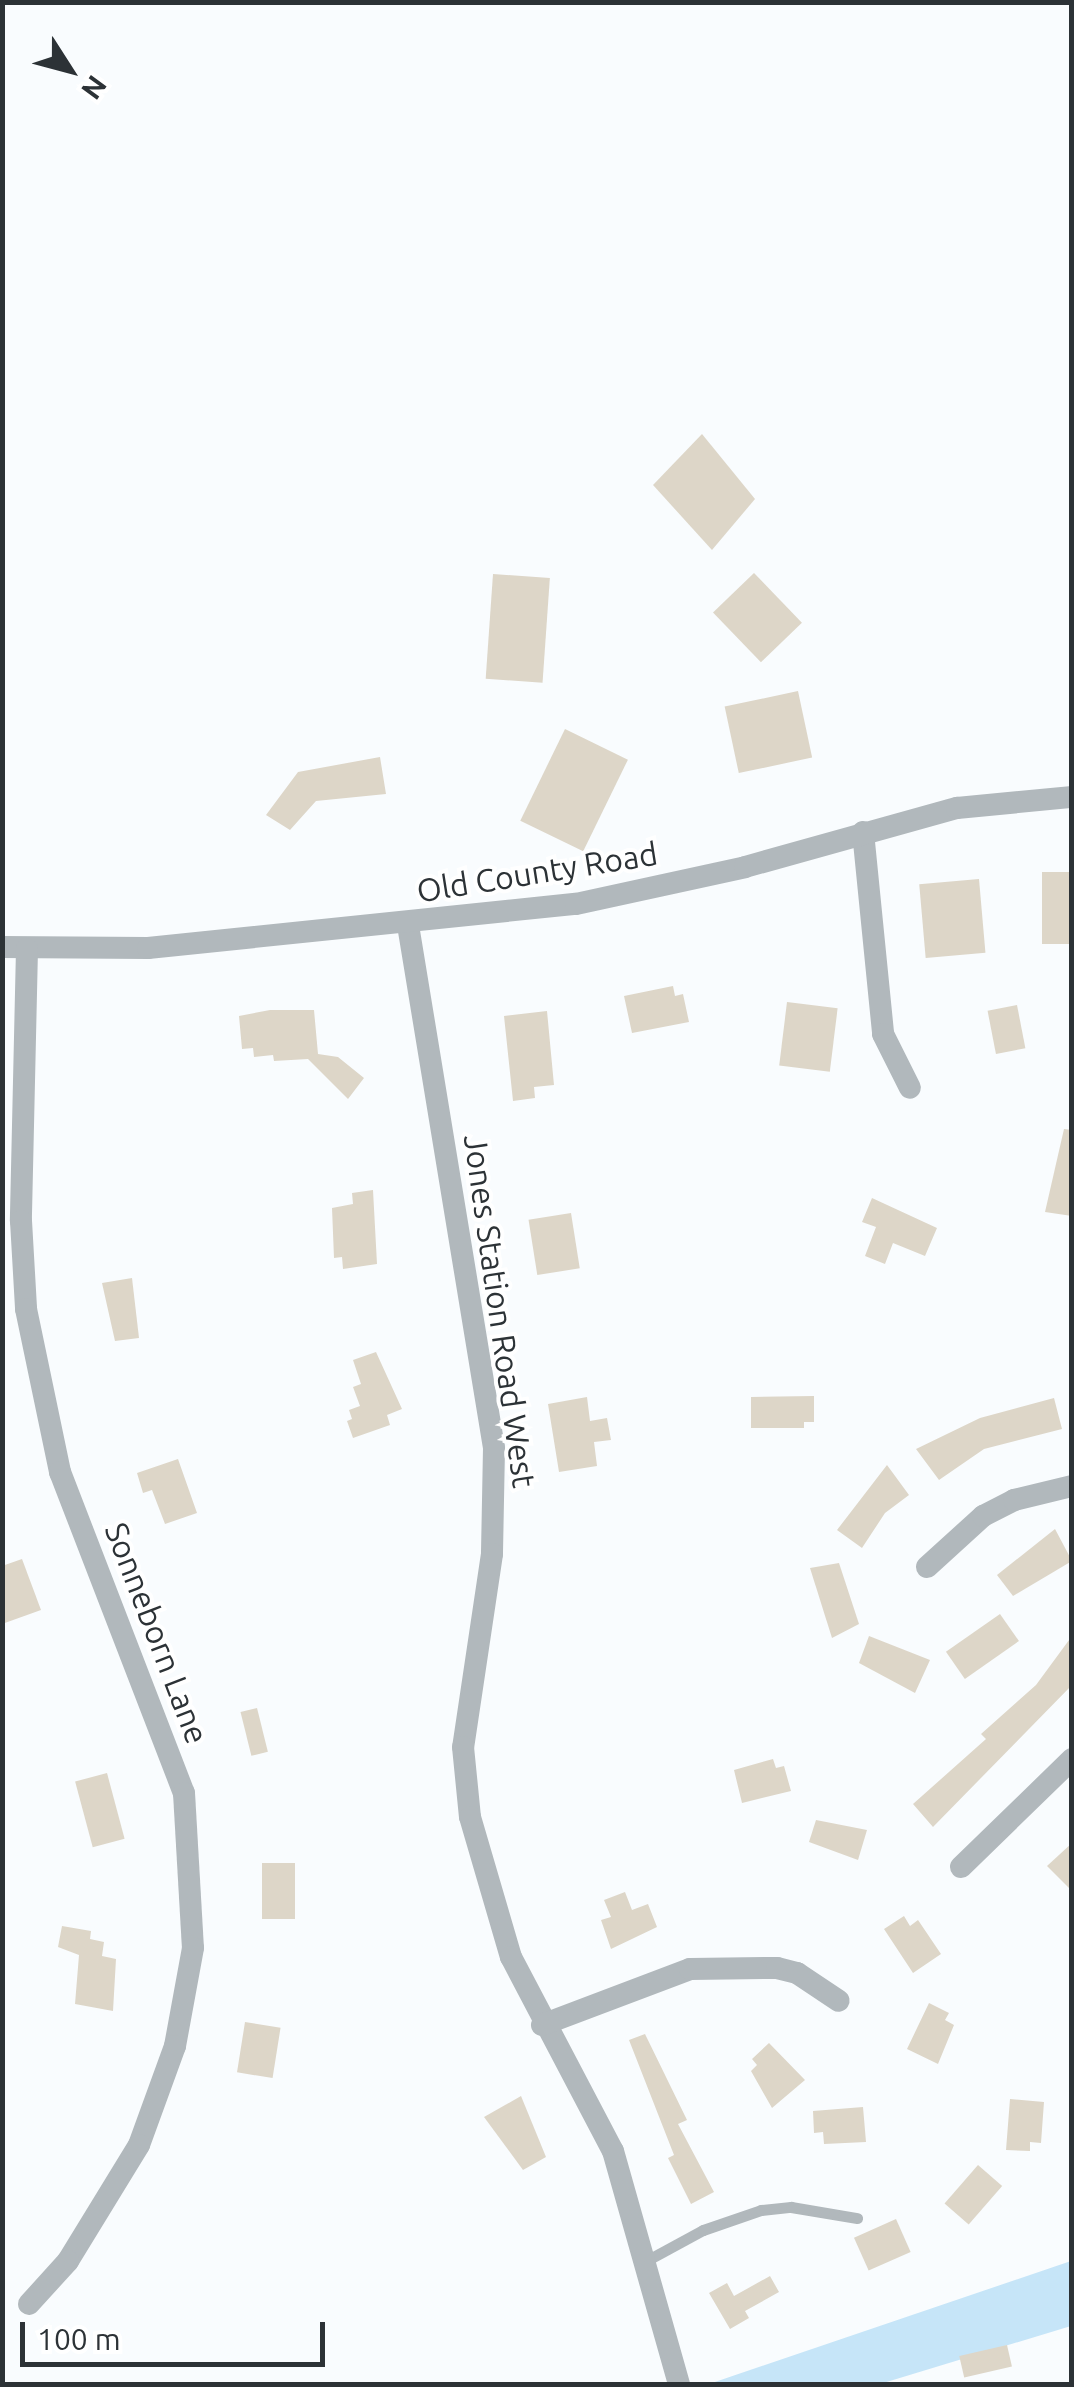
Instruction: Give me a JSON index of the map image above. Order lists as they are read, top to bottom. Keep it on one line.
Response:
{"streets":{"street":["Old County Road","Jones Station Road West","Sonneborn Lane"]},"crossings":[["Old County Road","Jones Station Road West"],["Old County Road","Sonneborn Lane"]],"scale_bar":"100 m","north":"bottom right"}
